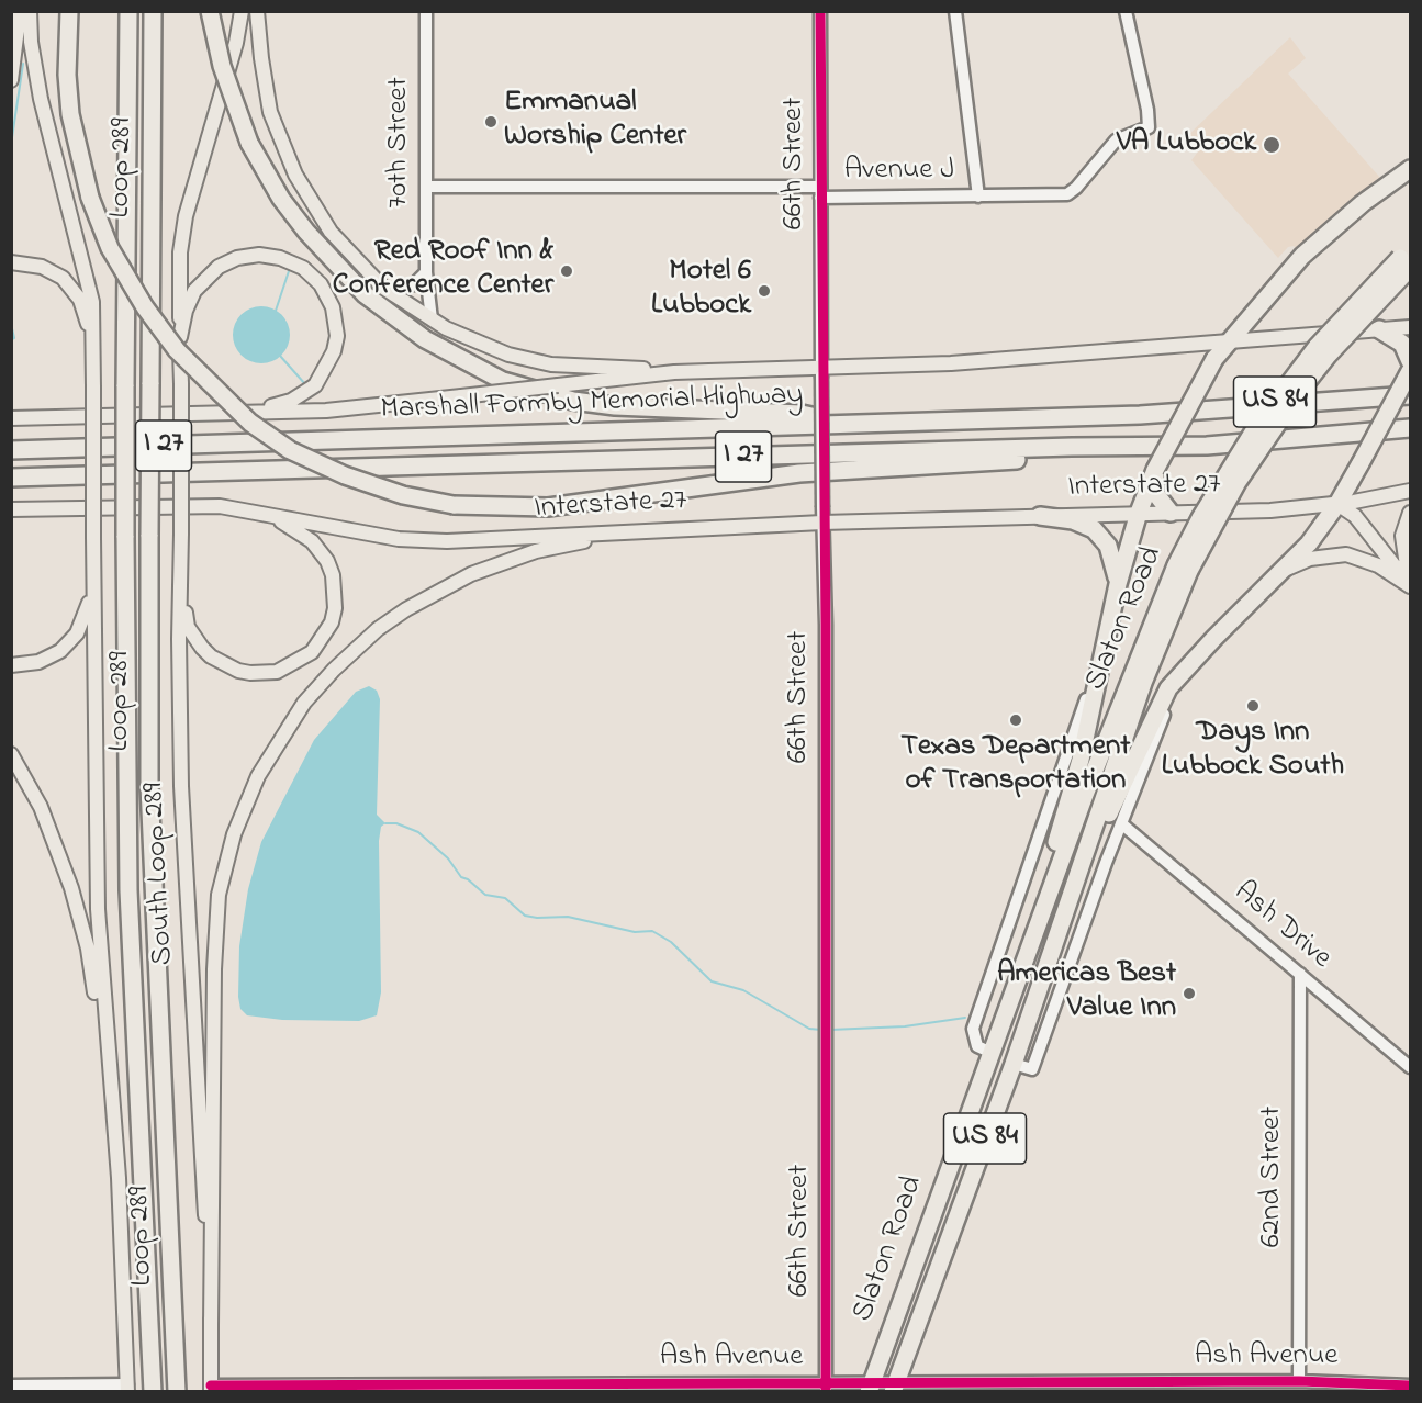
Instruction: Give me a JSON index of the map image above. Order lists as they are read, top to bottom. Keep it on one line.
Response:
{"streets":{"highway":["Loop 289","US 84","Marshall Formby Memorial Highway","I 27","Slaton Road"],"main road":["Interstate 27","South Loop 289"],"street":["70th Street","66th Street","Avenue J","Ash Drive","62nd Street","Ash Avenue"]},"crossings":[["70th Street","Avenue J"],["66th Street","Avenue J"],["66th Street","Interstate 27"],["66th Street","Ash Avenue"],["Slaton Road","Ash Avenue"],["South Loop 289","Ash Avenue"],["Ash Drive","62nd Street"],["62nd Street","Ash Avenue"]],"places":["Emmanual Worship Center","VA Lubbock","Red Roof Inn & Conference Center","Motel 6 Lubbock","Days Inn Lubbock South","Texas Department of Transportation","Americas Best Value Inn"]}
